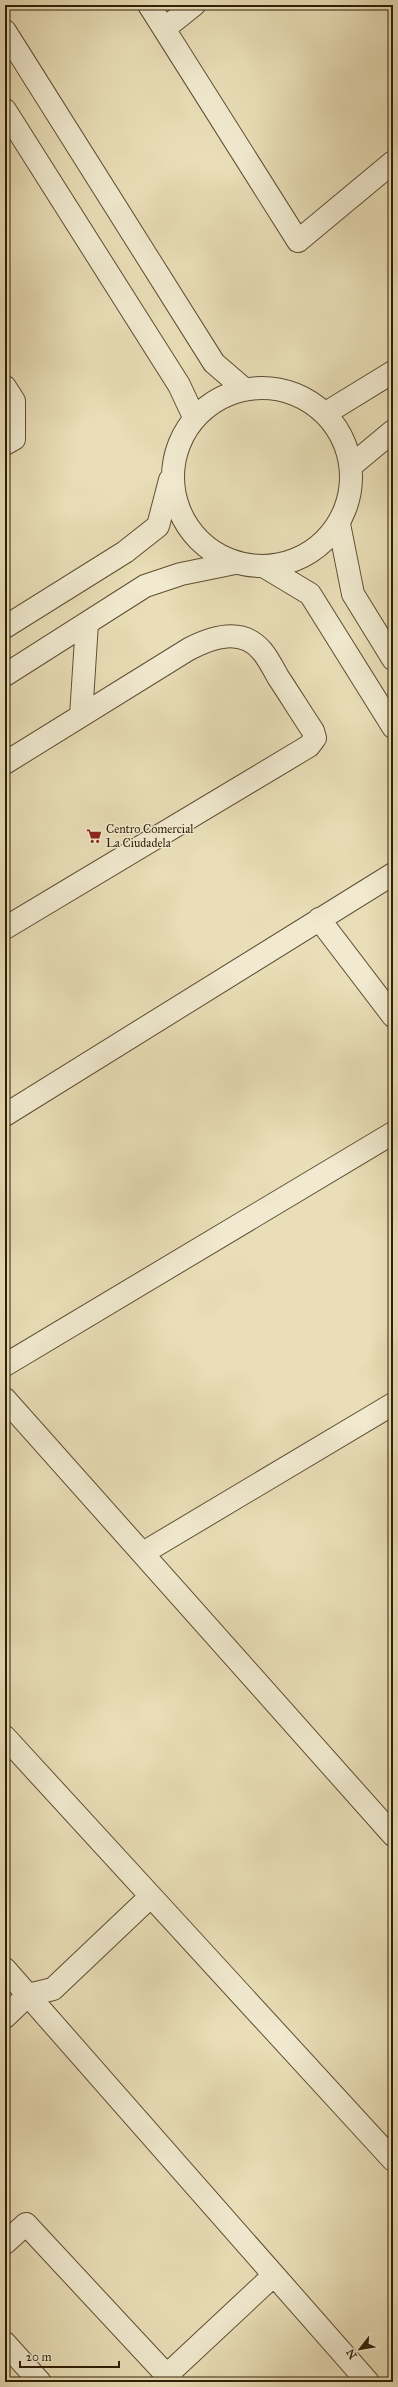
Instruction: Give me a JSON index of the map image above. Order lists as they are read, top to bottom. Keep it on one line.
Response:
{"places":{"supermarket":["Centro Comercial La Ciudadela"]},"scale_bar":"20 m","north":"bottom left"}
